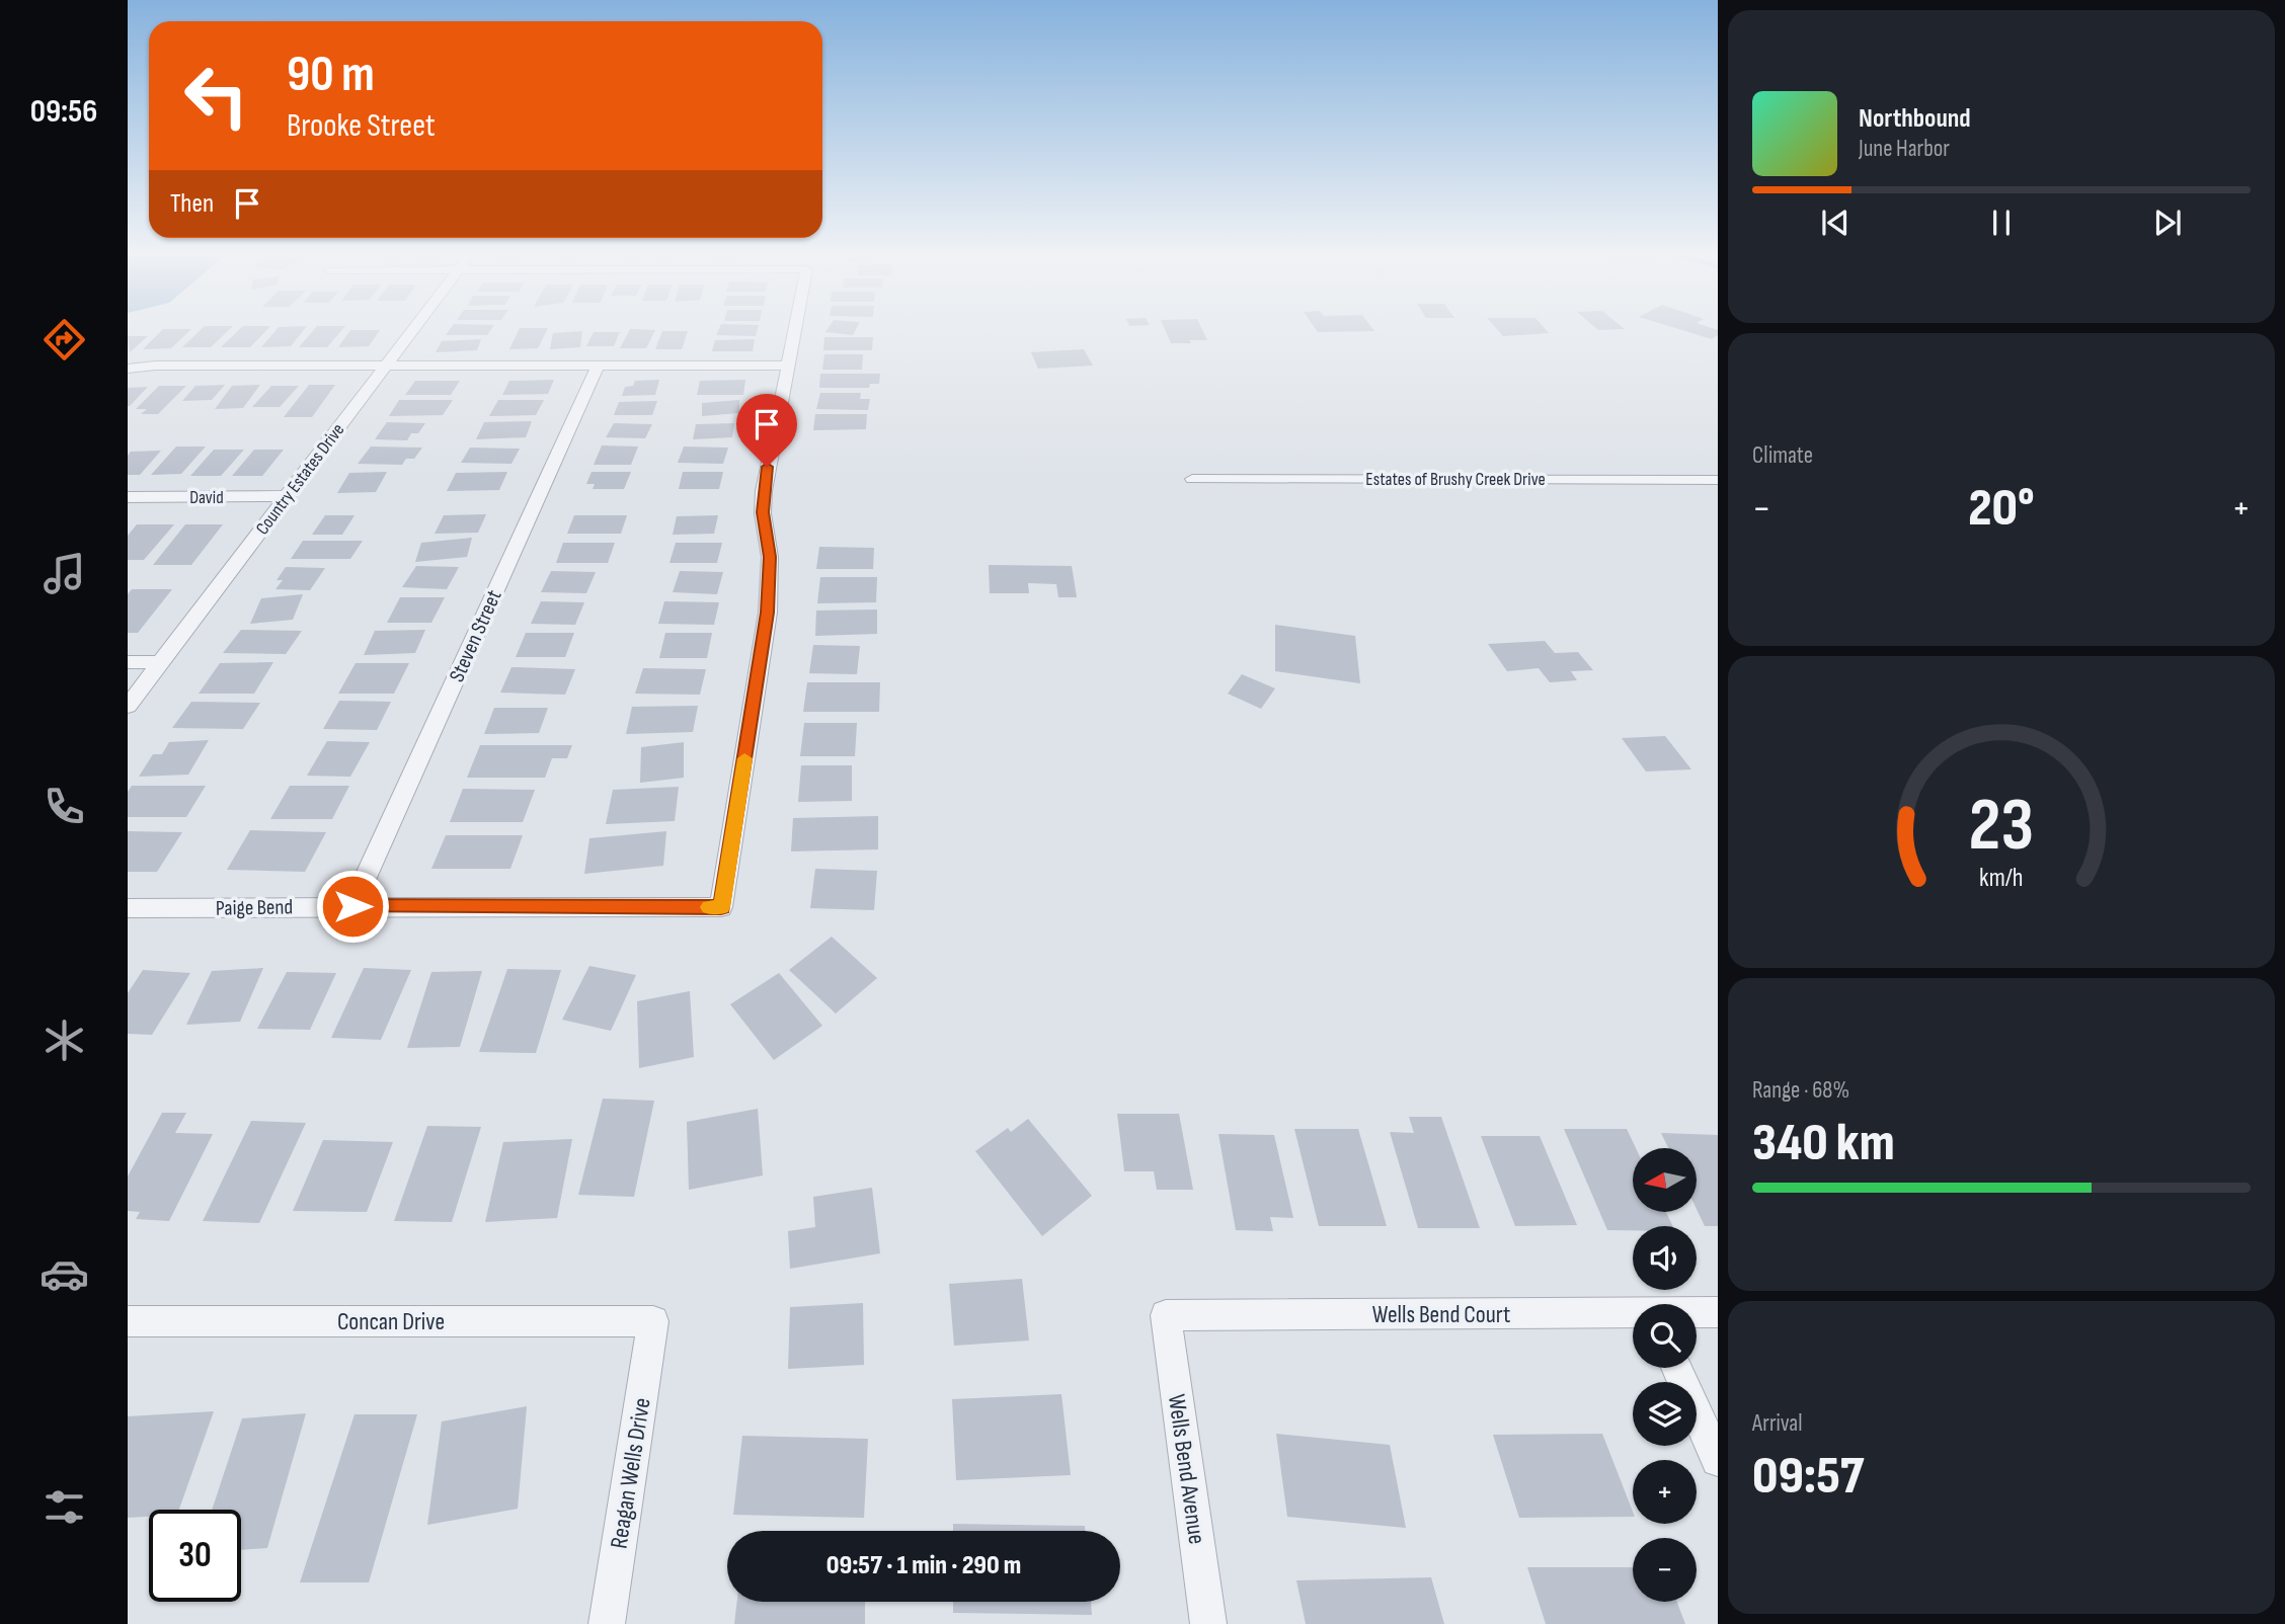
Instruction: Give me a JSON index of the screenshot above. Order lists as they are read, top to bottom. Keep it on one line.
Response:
{"streets":{"street":["Country Estates Drive","Estates of Brushy Creek Drive","David","Steven Street","Paige Bend","Wells Bend Court","Concan Drive","Wells Bend Avenue","Reagan Wells Drive"]},"crossings":[["Country Estates Drive","David"],["Steven Street","Paige Bend"],["Wells Bend Court","Wells Bend Avenue"],["Concan Drive","Reagan Wells Drive"]],"north":"left","page":{"tabs":"09:56","turn":["90 m","Brooke Street"],"song":["Northbound","June Harbor"],"then":"Then","tile":["Climate",["Range · 68%","340 km"],["Arrival","09:57"]],"heat":["−","20°","+"],"map_buttons":["+","−"],"limit":"30","trip":"09:57 · 1 min · 290 m","gauge":["23","km/h"]}}
